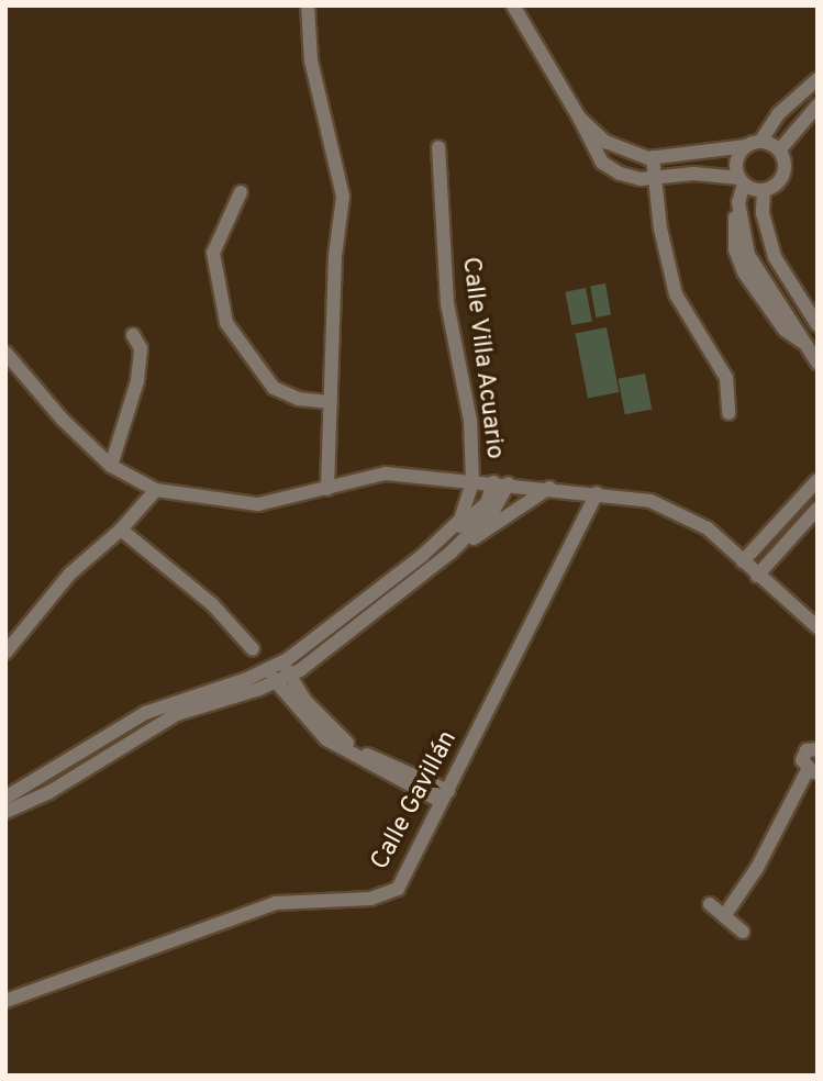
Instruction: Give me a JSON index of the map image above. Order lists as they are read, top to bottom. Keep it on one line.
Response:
{"streets":{"street":["Calle Villa Acuario","Calle Gavillán"]}}
